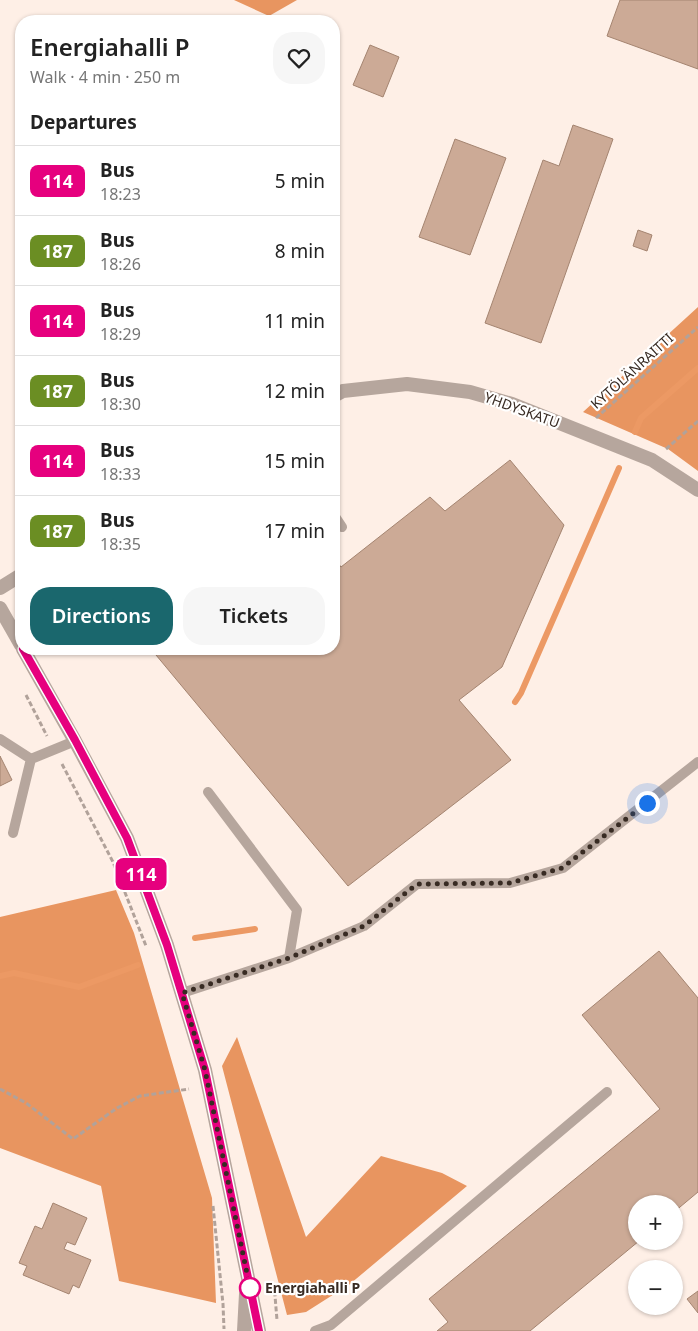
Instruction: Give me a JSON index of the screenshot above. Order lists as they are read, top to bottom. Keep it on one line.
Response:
{"streets":{"street":["YHDYSKATU"],"path":["KYTÖLÄNRAITTI"]},"crossings":[["KYTÖLÄNRAITTI","YHDYSKATU"]],"places":["Energiahalli P"],"lines":["bus line 114"],"page":{"on_map":"114","heading":[["Energiahalli P","Walk · 4 min · 250 m"],"Departures"],"list":[{"mark":"114","name":"Bus","note":"18:23","value":"5 min"},{"mark":"187","name":"Bus","note":"18:26","value":"8 min"},{"mark":"114","name":"Bus","note":"18:29","value":"11 min"},{"mark":"187","name":"Bus","note":"18:30","value":"12 min"},{"mark":"114","name":"Bus","note":"18:33","value":"15 min"},{"mark":"187","name":"Bus","note":"18:35","value":"17 min"}],"buttons":["Directions","Tickets"],"map_buttons":["+","−"]}}
